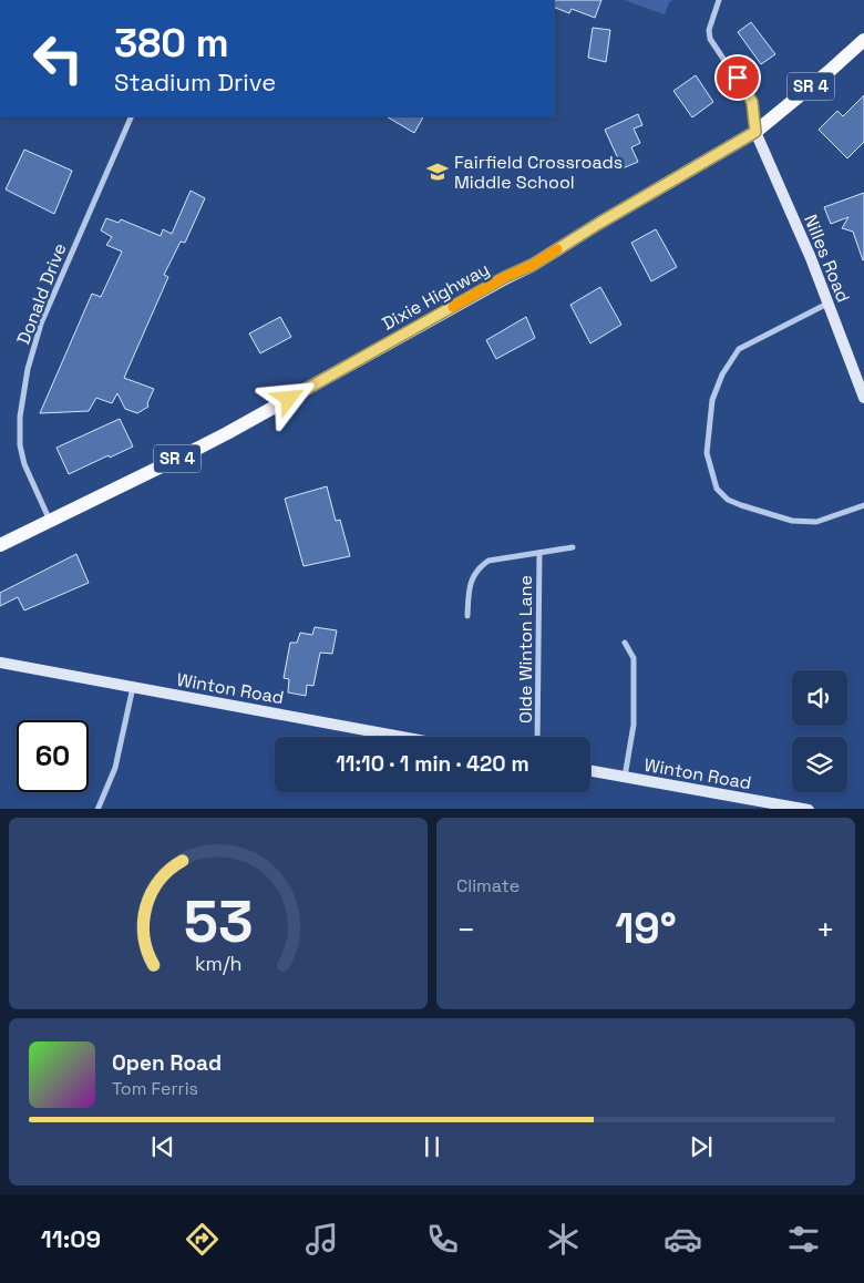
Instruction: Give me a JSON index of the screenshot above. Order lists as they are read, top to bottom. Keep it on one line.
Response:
{"streets":{"main road":["SR 4","Dixie Highway"],"street":["Nilles Road","Donald Drive","Olde Winton Lane","Winton Road"]},"crossings":[["Nilles Road","Dixie Highway"],["Donald Drive","Dixie Highway"]],"places":{"school or university":["Fairfield Crossroads Middle School"]},"page":{"turn":["380 m","Stadium Drive"],"limit":"60","trip":"11:10 · 1 min · 420 m","tile":"Climate","heat":["−","19°","+"],"song":["Open Road","Tom Ferris"],"tabs":"11:09","gauge":["53","km/h"]}}
